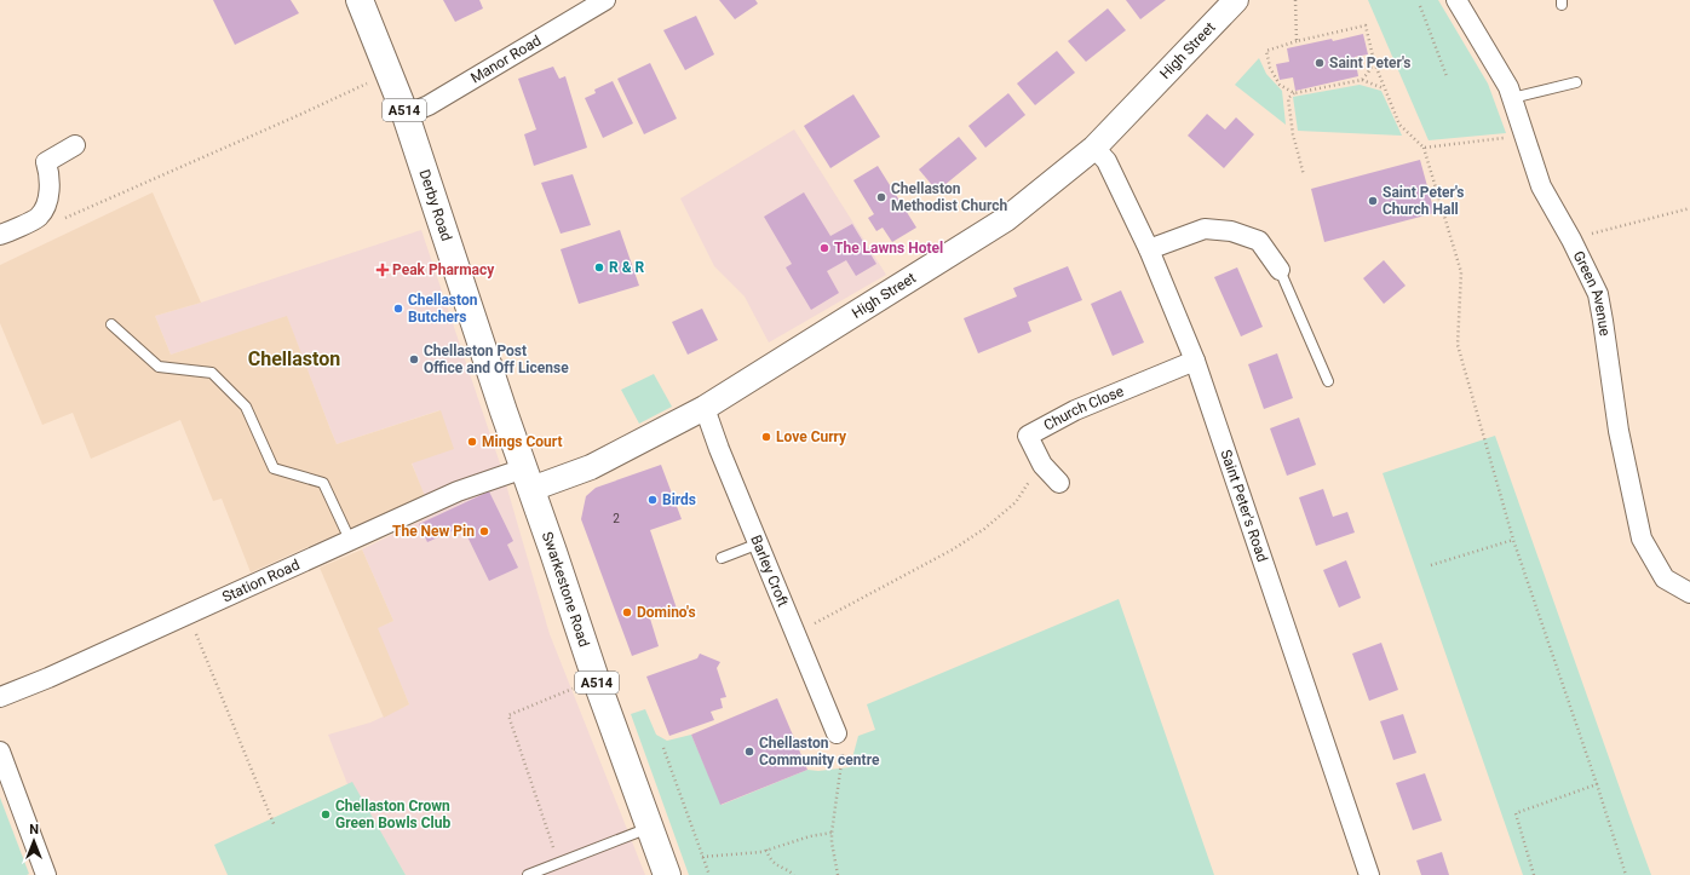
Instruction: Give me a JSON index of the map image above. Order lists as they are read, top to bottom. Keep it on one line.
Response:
{"streets":{"main road":["A514","Derby Road","Swarkestone Road"],"street":["High Street","Manor Road","Green Avenue","Church Close","Saint Peter's Road","Barley Croft","Station Road"]},"crossings":[["High Street","Derby Road"],["High Street","Saint Peter's Road"],["High Street","Barley Croft"],["High Street","Station Road"],["High Street","Swarkestone Road"],["Manor Road","Derby Road"],["Derby Road","Station Road"],["Derby Road","Swarkestone Road"],["Church Close","Saint Peter's Road"],["Station Road","Swarkestone Road"]],"districts":["Chellaston"],"places":{"other":["Saint Peter's","Chellaston Methodist Church","Saint Peter's Church Hall","The Lawns Hotel","R & R","Chellaston Butchers","Chellaston Post Office and Off License","Love Curry","Mings Court","Birds","The New Pin","Domino's","Chellaston Community centre","Chellaston Crown Green Bowls Club"],"health":["Peak Pharmacy"]},"house_numbers":["2"],"north":"top"}
